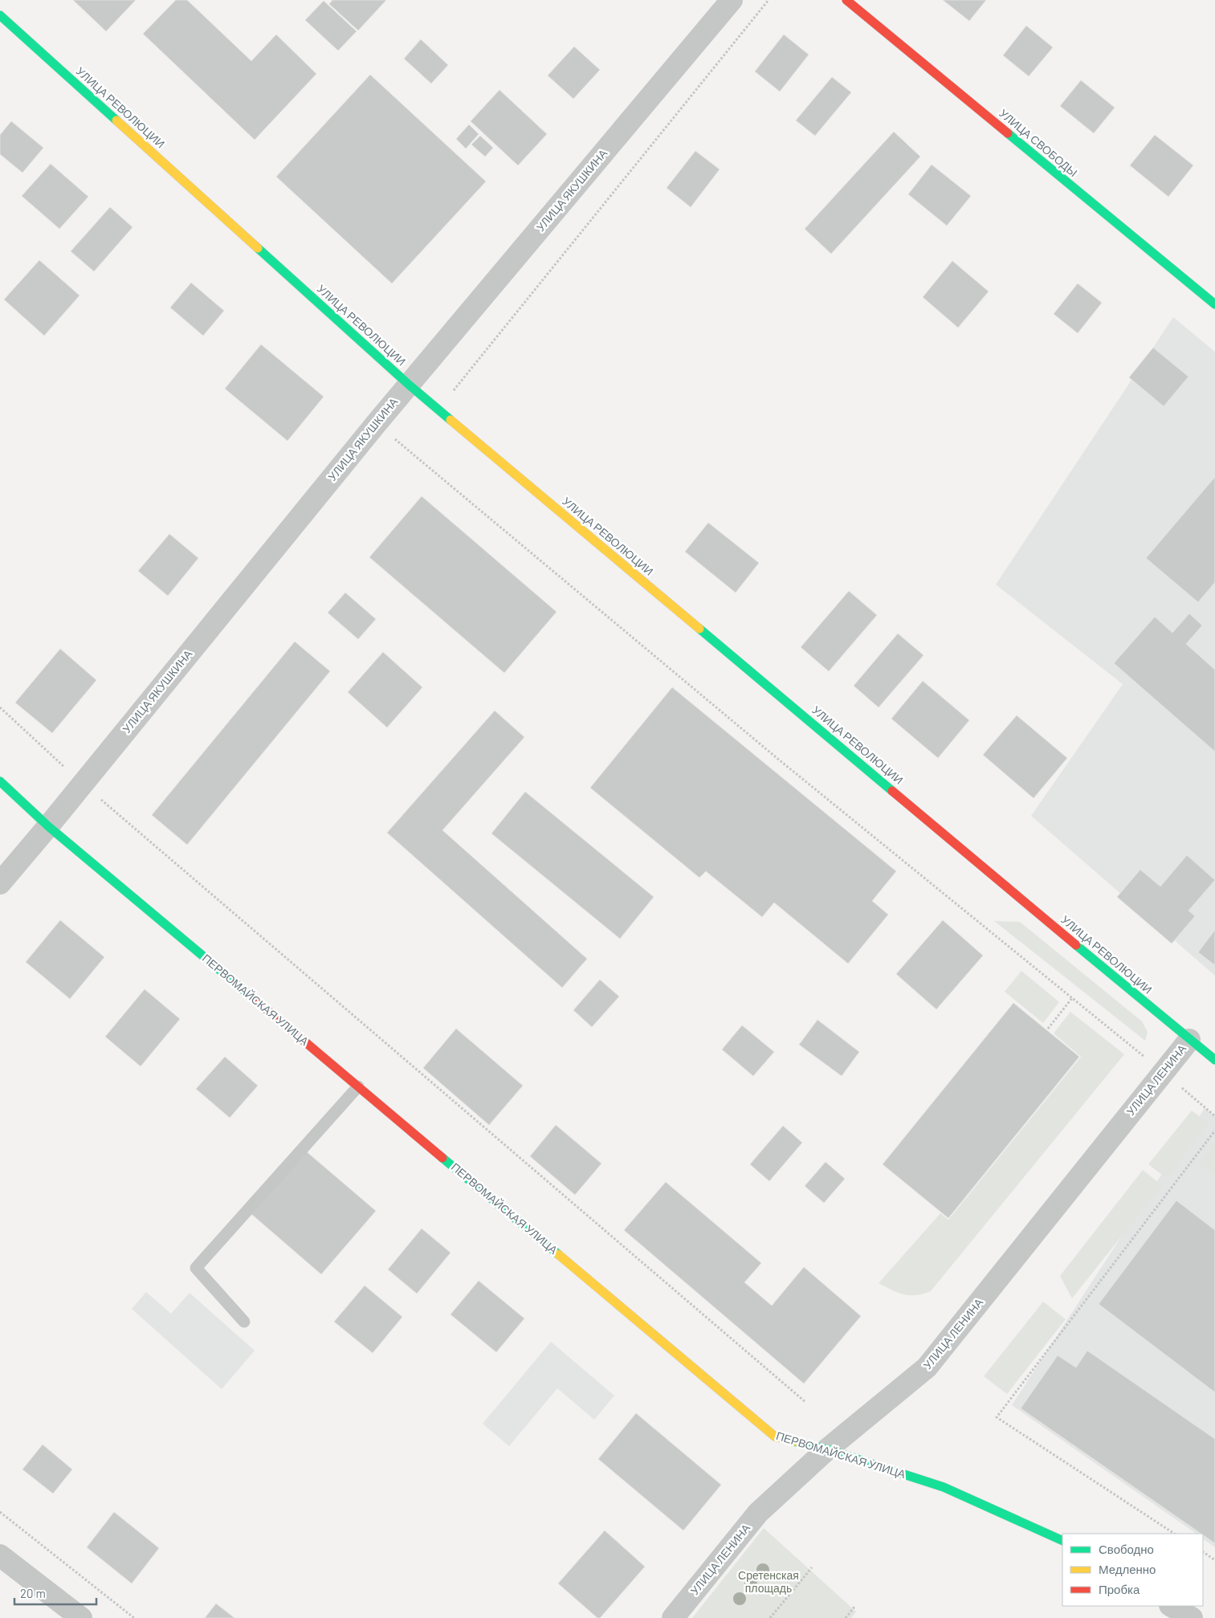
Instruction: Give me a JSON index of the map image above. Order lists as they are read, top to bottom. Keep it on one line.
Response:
{"streets":{"street":["УЛИЦА РЕВОЛЮЦИИ","УЛИЦА СВОБОДЫ","УЛИЦА ЯКУШКИНА","ПЕРВОМАЙСКАЯ УЛИЦА","УЛИЦА ЛЕНИНА"]},"crossings":[["УЛИЦА РЕВОЛЮЦИИ","УЛИЦА ЯКУШКИНА"],["УЛИЦА РЕВОЛЮЦИИ","УЛИЦА ЛЕНИНА"],["УЛИЦА ЯКУШКИНА","ПЕРВОМАЙСКАЯ УЛИЦА"],["ПЕРВОМАЙСКАЯ УЛИЦА","УЛИЦА ЛЕНИНА"]],"parks":["Сретенская площадь"],"legend":["Свободно","Медленно","Пробка"],"scale_bar":"20 m"}
